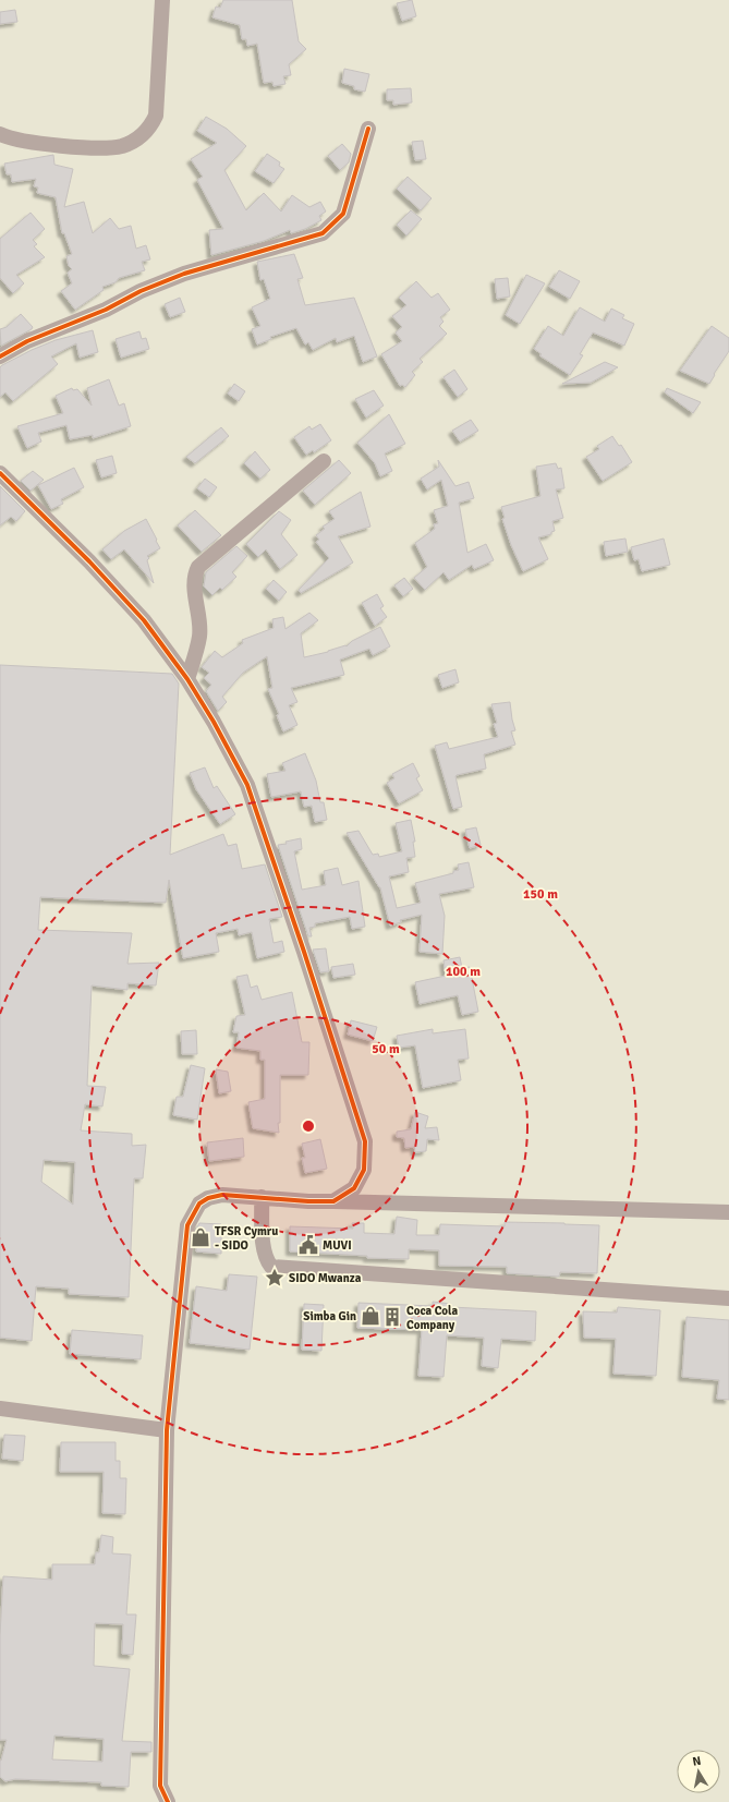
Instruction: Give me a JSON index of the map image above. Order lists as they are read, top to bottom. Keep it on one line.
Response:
{"places":{"shop":["TFSR Cymru - SIDO","Simba Gin"],"public building":["MUVI"],"place":["SIDO Mwanza"],"building":["Coca Cola Company"]},"north":"top","rings":["150 m","100 m","50 m"]}
